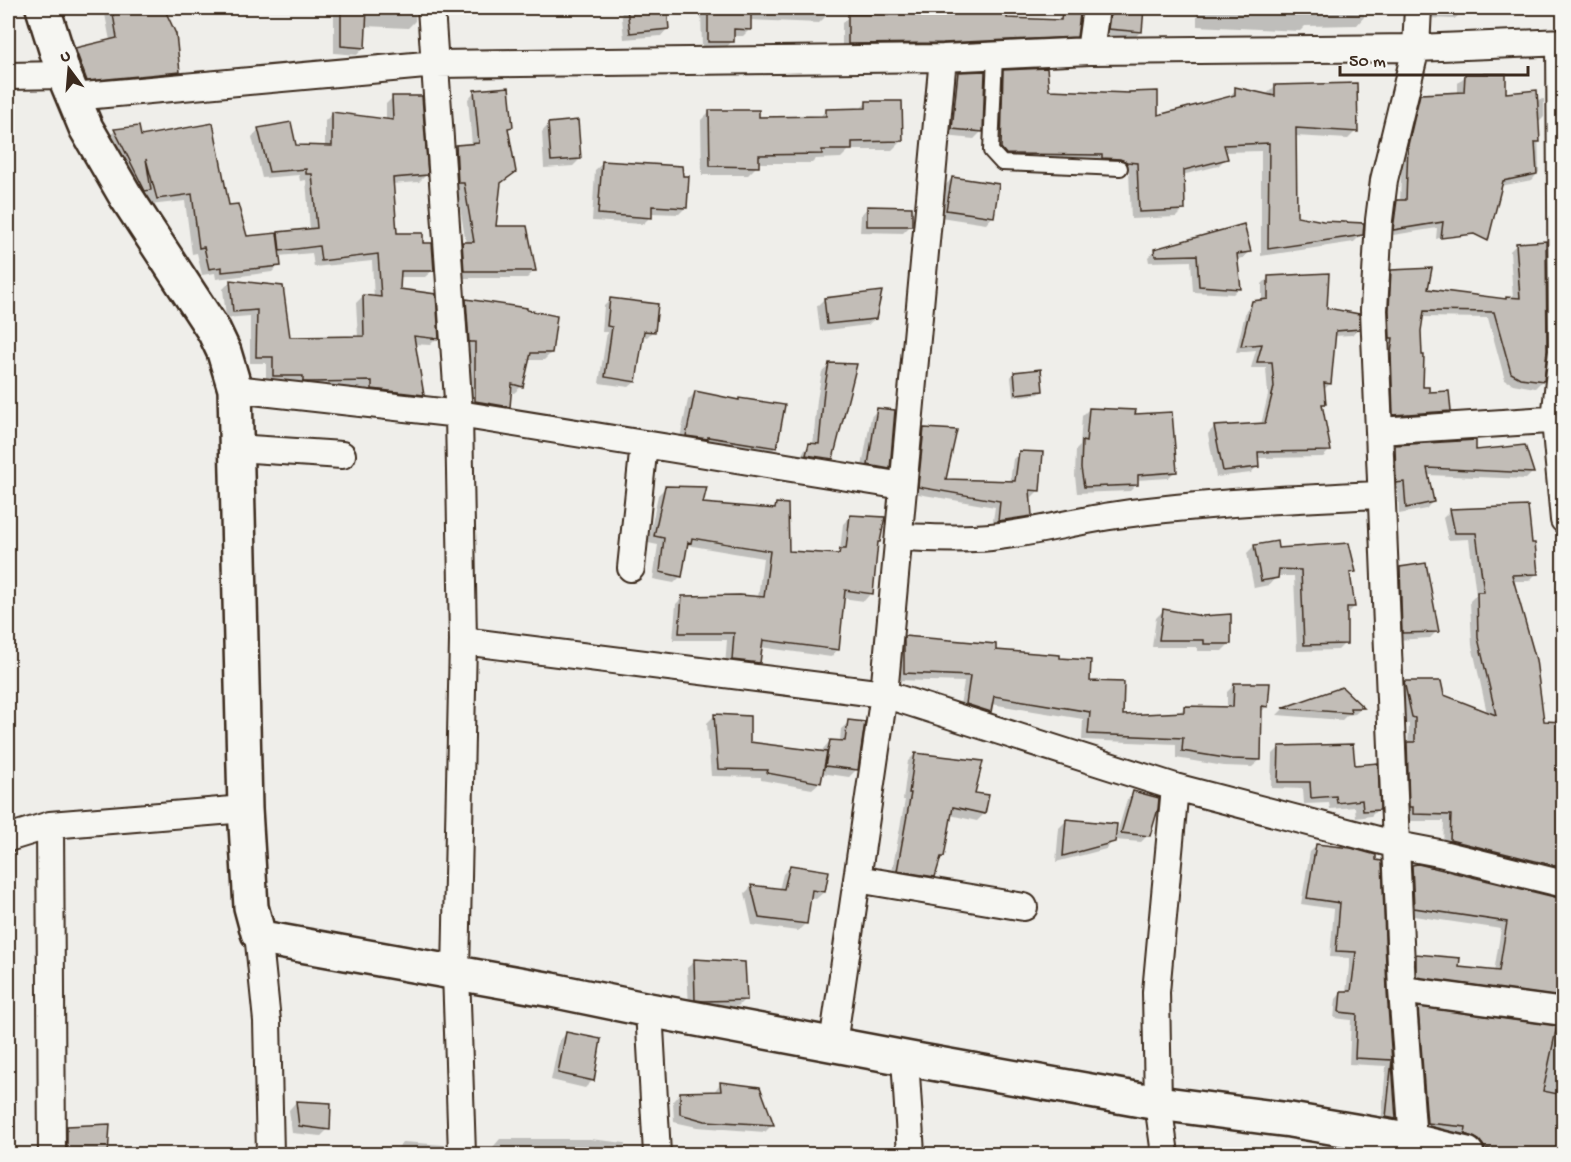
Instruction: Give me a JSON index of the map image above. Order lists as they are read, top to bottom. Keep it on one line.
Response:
{"scale_bar":"50 m","north":"top"}
